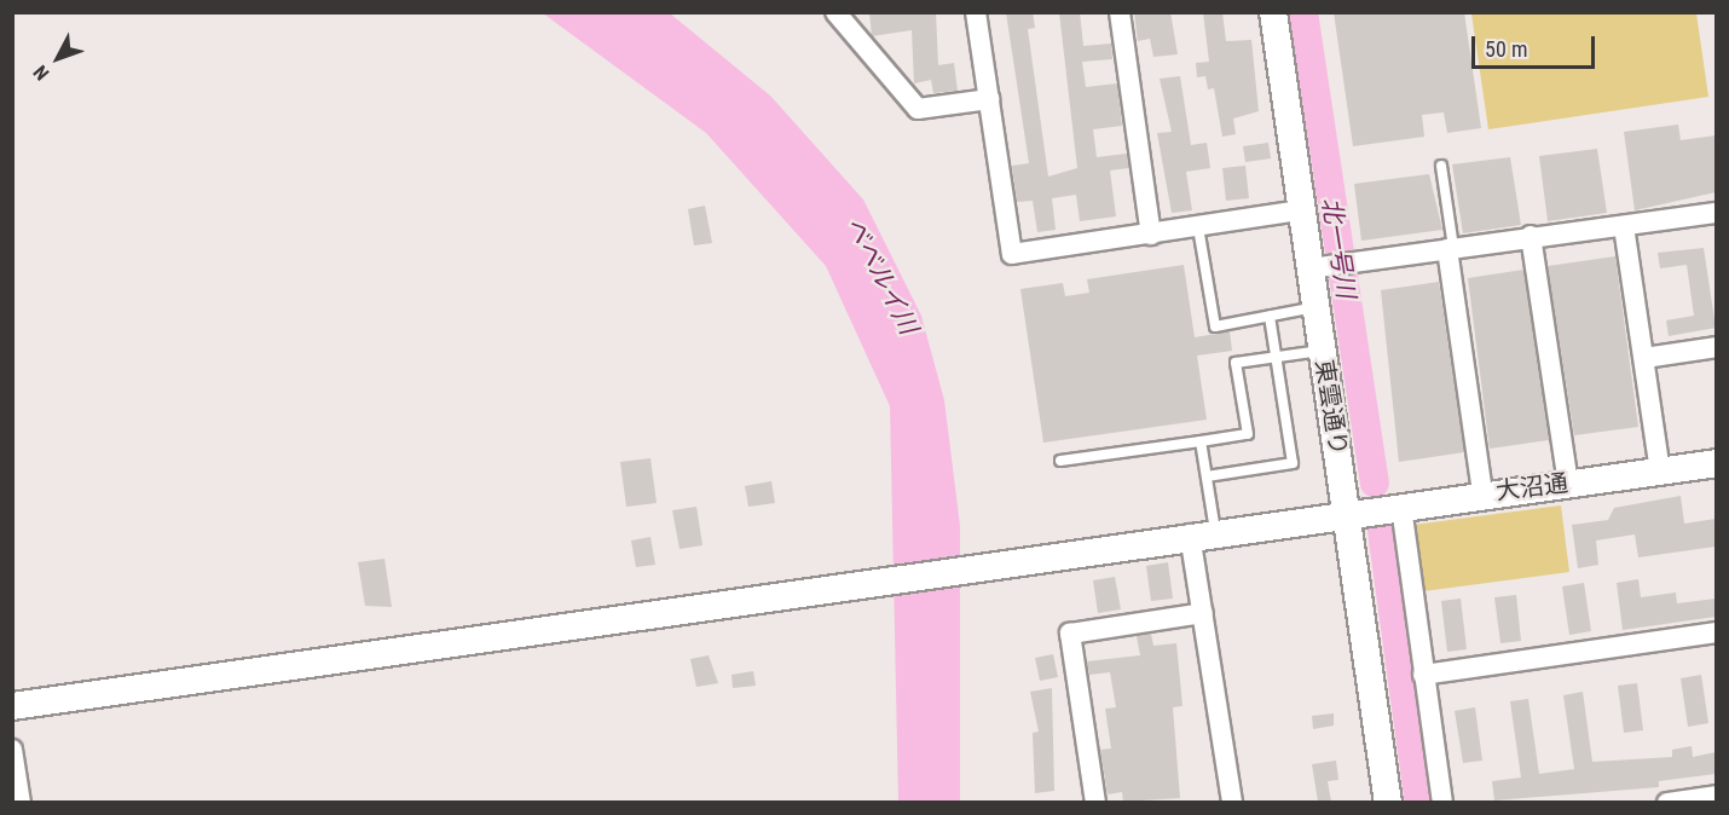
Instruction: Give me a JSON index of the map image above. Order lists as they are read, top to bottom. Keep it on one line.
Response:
{"streets":{"street":["東雲通り","大沼通"]},"crossings":[["東雲通り","大沼通"]],"water":["北一号川","ベベルイ川"],"scale_bar":"50 m","north":"bottom left"}
